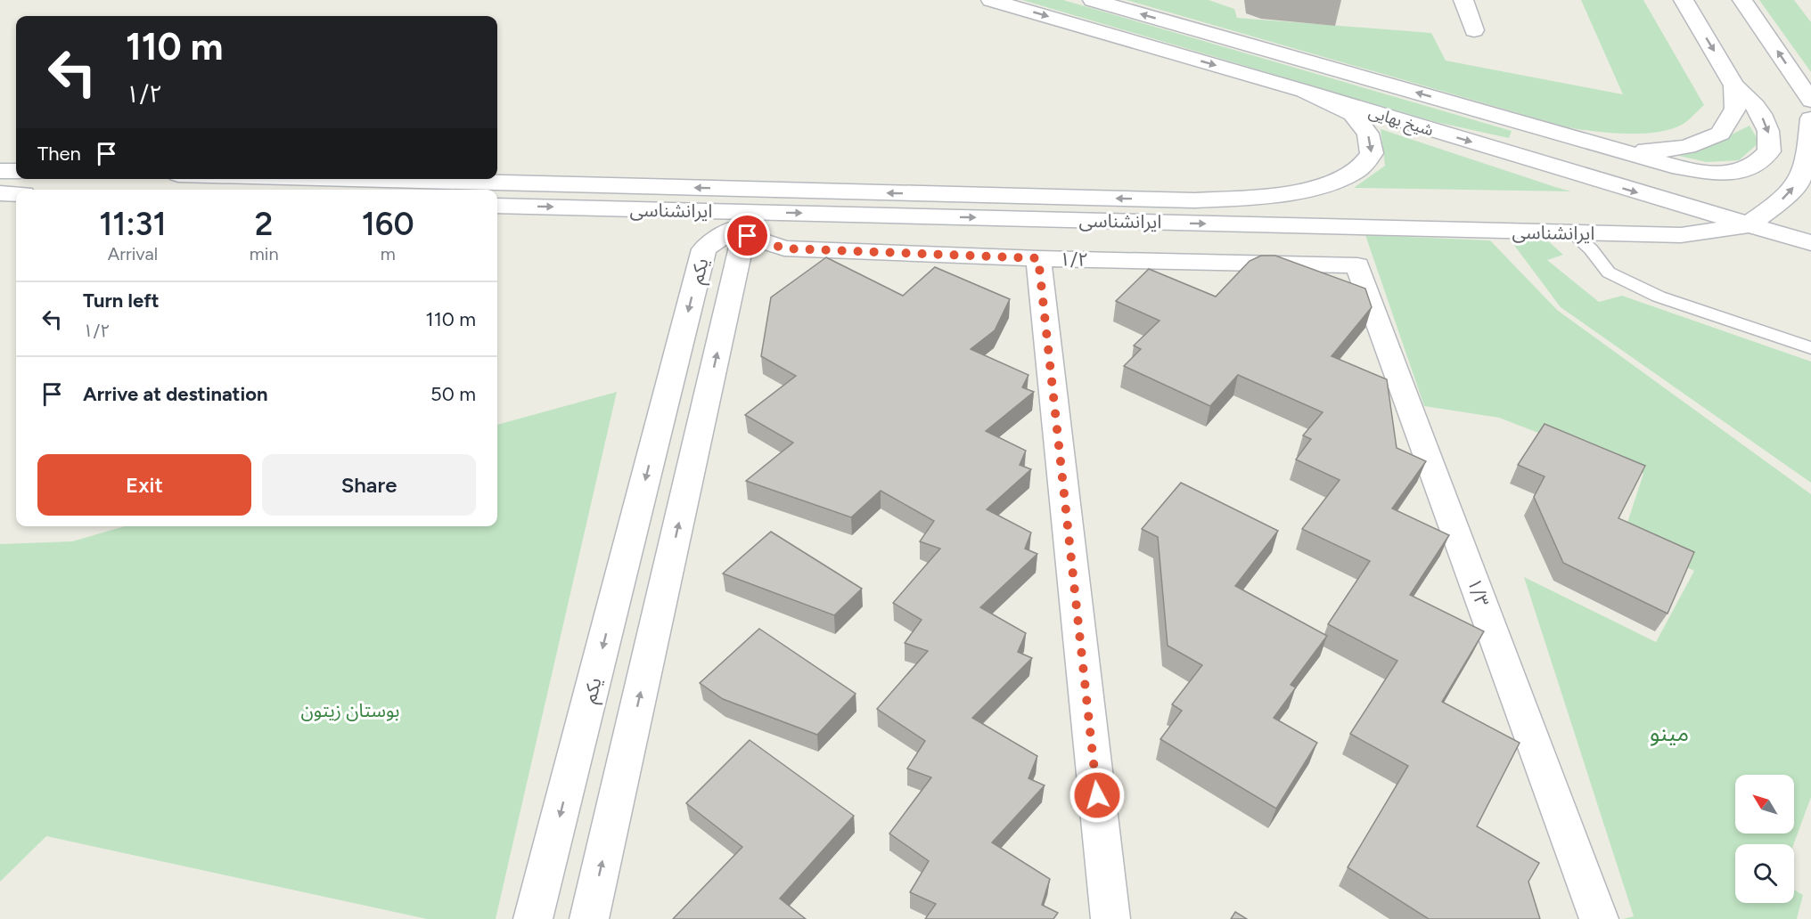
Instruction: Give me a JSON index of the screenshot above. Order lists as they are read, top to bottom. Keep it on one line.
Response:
{"streets":{"main road":["شیخ بهایی","ایرانشناسی","۱/۲","یکم","۱/۳"]},"crossings":[["شیخ بهایی","ایرانشناسی"],["ایرانشناسی","۱/۲"],["ایرانشناسی","یکم"],["۱/۲","یکم"],["۱/۲","۱/۳"]],"parks":["بوستان زیتون","مینو"],"north":"top left","page":{"turn":["110 m","۱/۲"],"then":"Then","eta":["11:31","Arrival","2","min","160","m"],"list":[{"name":"Turn left","note":"۱/۲","value":"110 m"},{"name":"Arrive at destination","value":"50 m"}],"buttons":["Exit","Share"]}}
